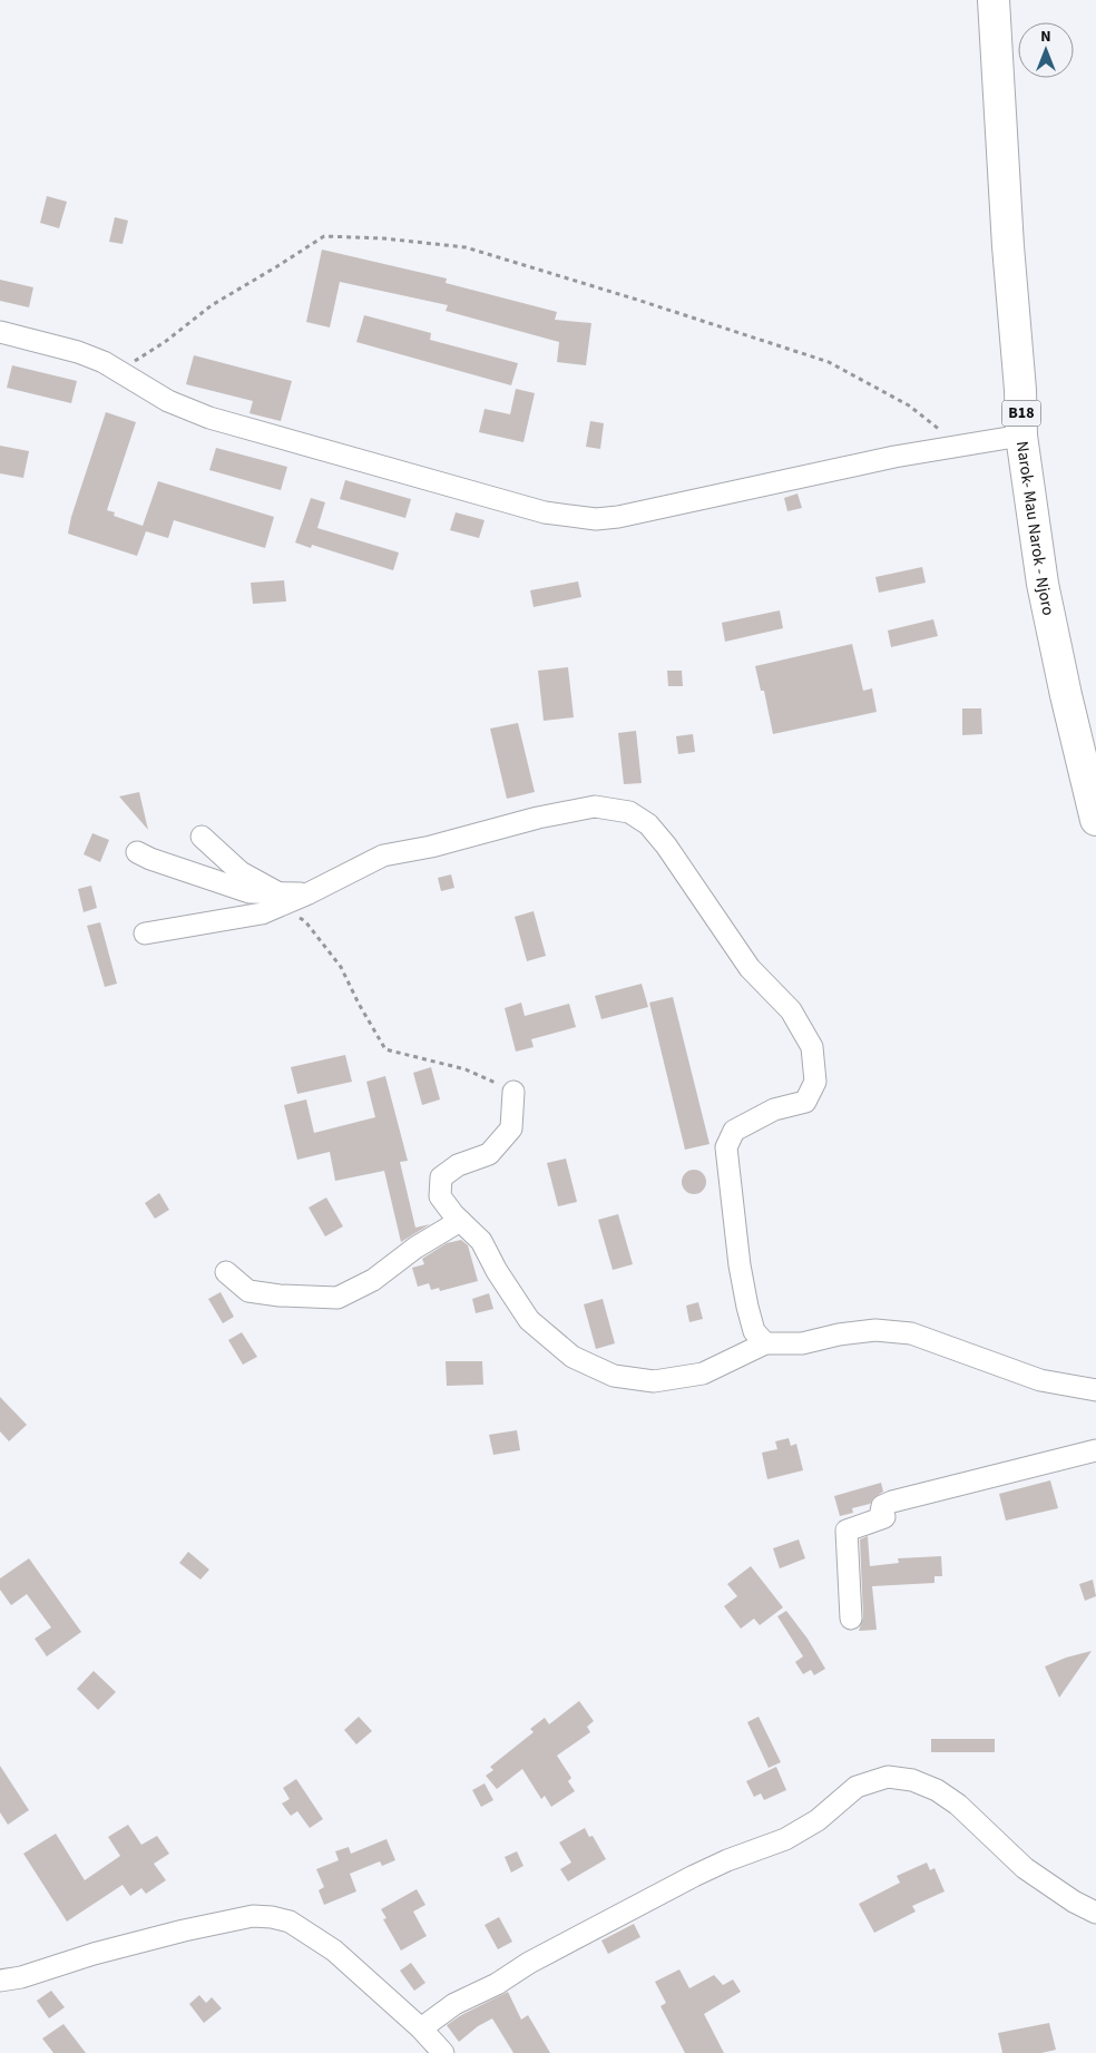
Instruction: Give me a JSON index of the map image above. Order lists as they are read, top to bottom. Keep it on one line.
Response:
{"streets":{"highway":["B18","Narok- Mau Narok - Njoro"]},"north":"top"}
